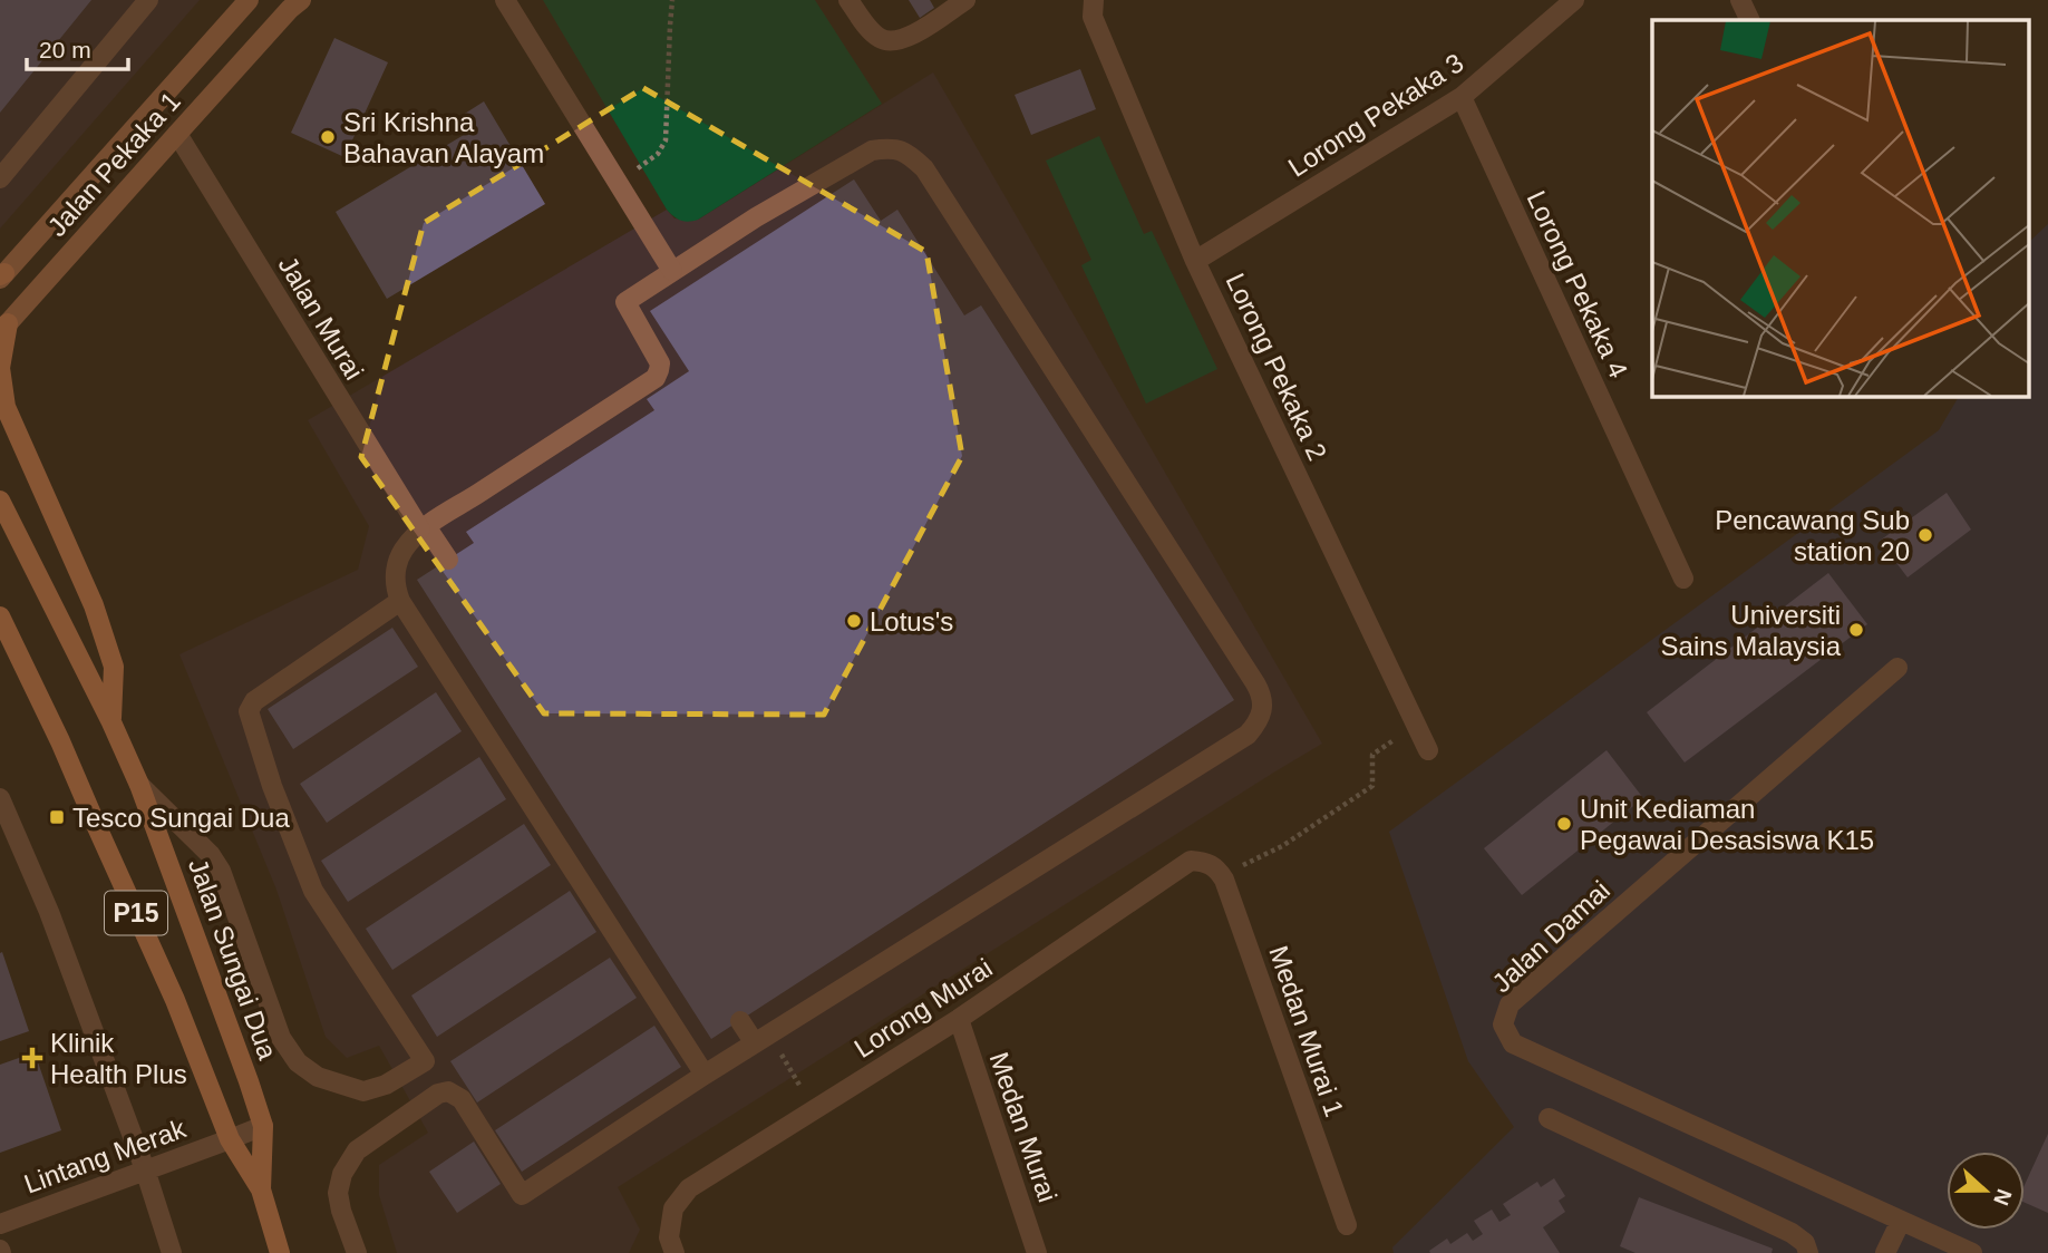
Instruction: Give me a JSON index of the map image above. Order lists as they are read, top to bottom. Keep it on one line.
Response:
{"streets":{"main road":["Jalan Pekaka 1","P15","Jalan Sungai Dua"],"street":["Lorong Pekaka 3","Lorong Pekaka 4","Jalan Murai","Lorong Pekaka 2","Jalan Damai","Lorong Murai","Medan Murai 1","Medan Murai","Lintang Merak"]},"crossings":[["Lorong Pekaka 3","Lorong Pekaka 4"],["Lorong Pekaka 3","Lorong Pekaka 2"],["Jalan Pekaka 1","Jalan Murai"],["Jalan Sungai Dua","Lintang Merak"],["Lorong Murai","Medan Murai 1"],["Lorong Murai","Medan Murai"]],"places":{"other":["Sri Krishna Bahavan Alayam","Pencawang Sub station 20","Lotus's","Universiti Sains Malaysia","Unit Kediaman Pegawai Desasiswa K15"],"transit":["Tesco Sungai Dua"],"health":["Klinik Health Plus"]},"scale_bar":"20 m","north":"right"}
